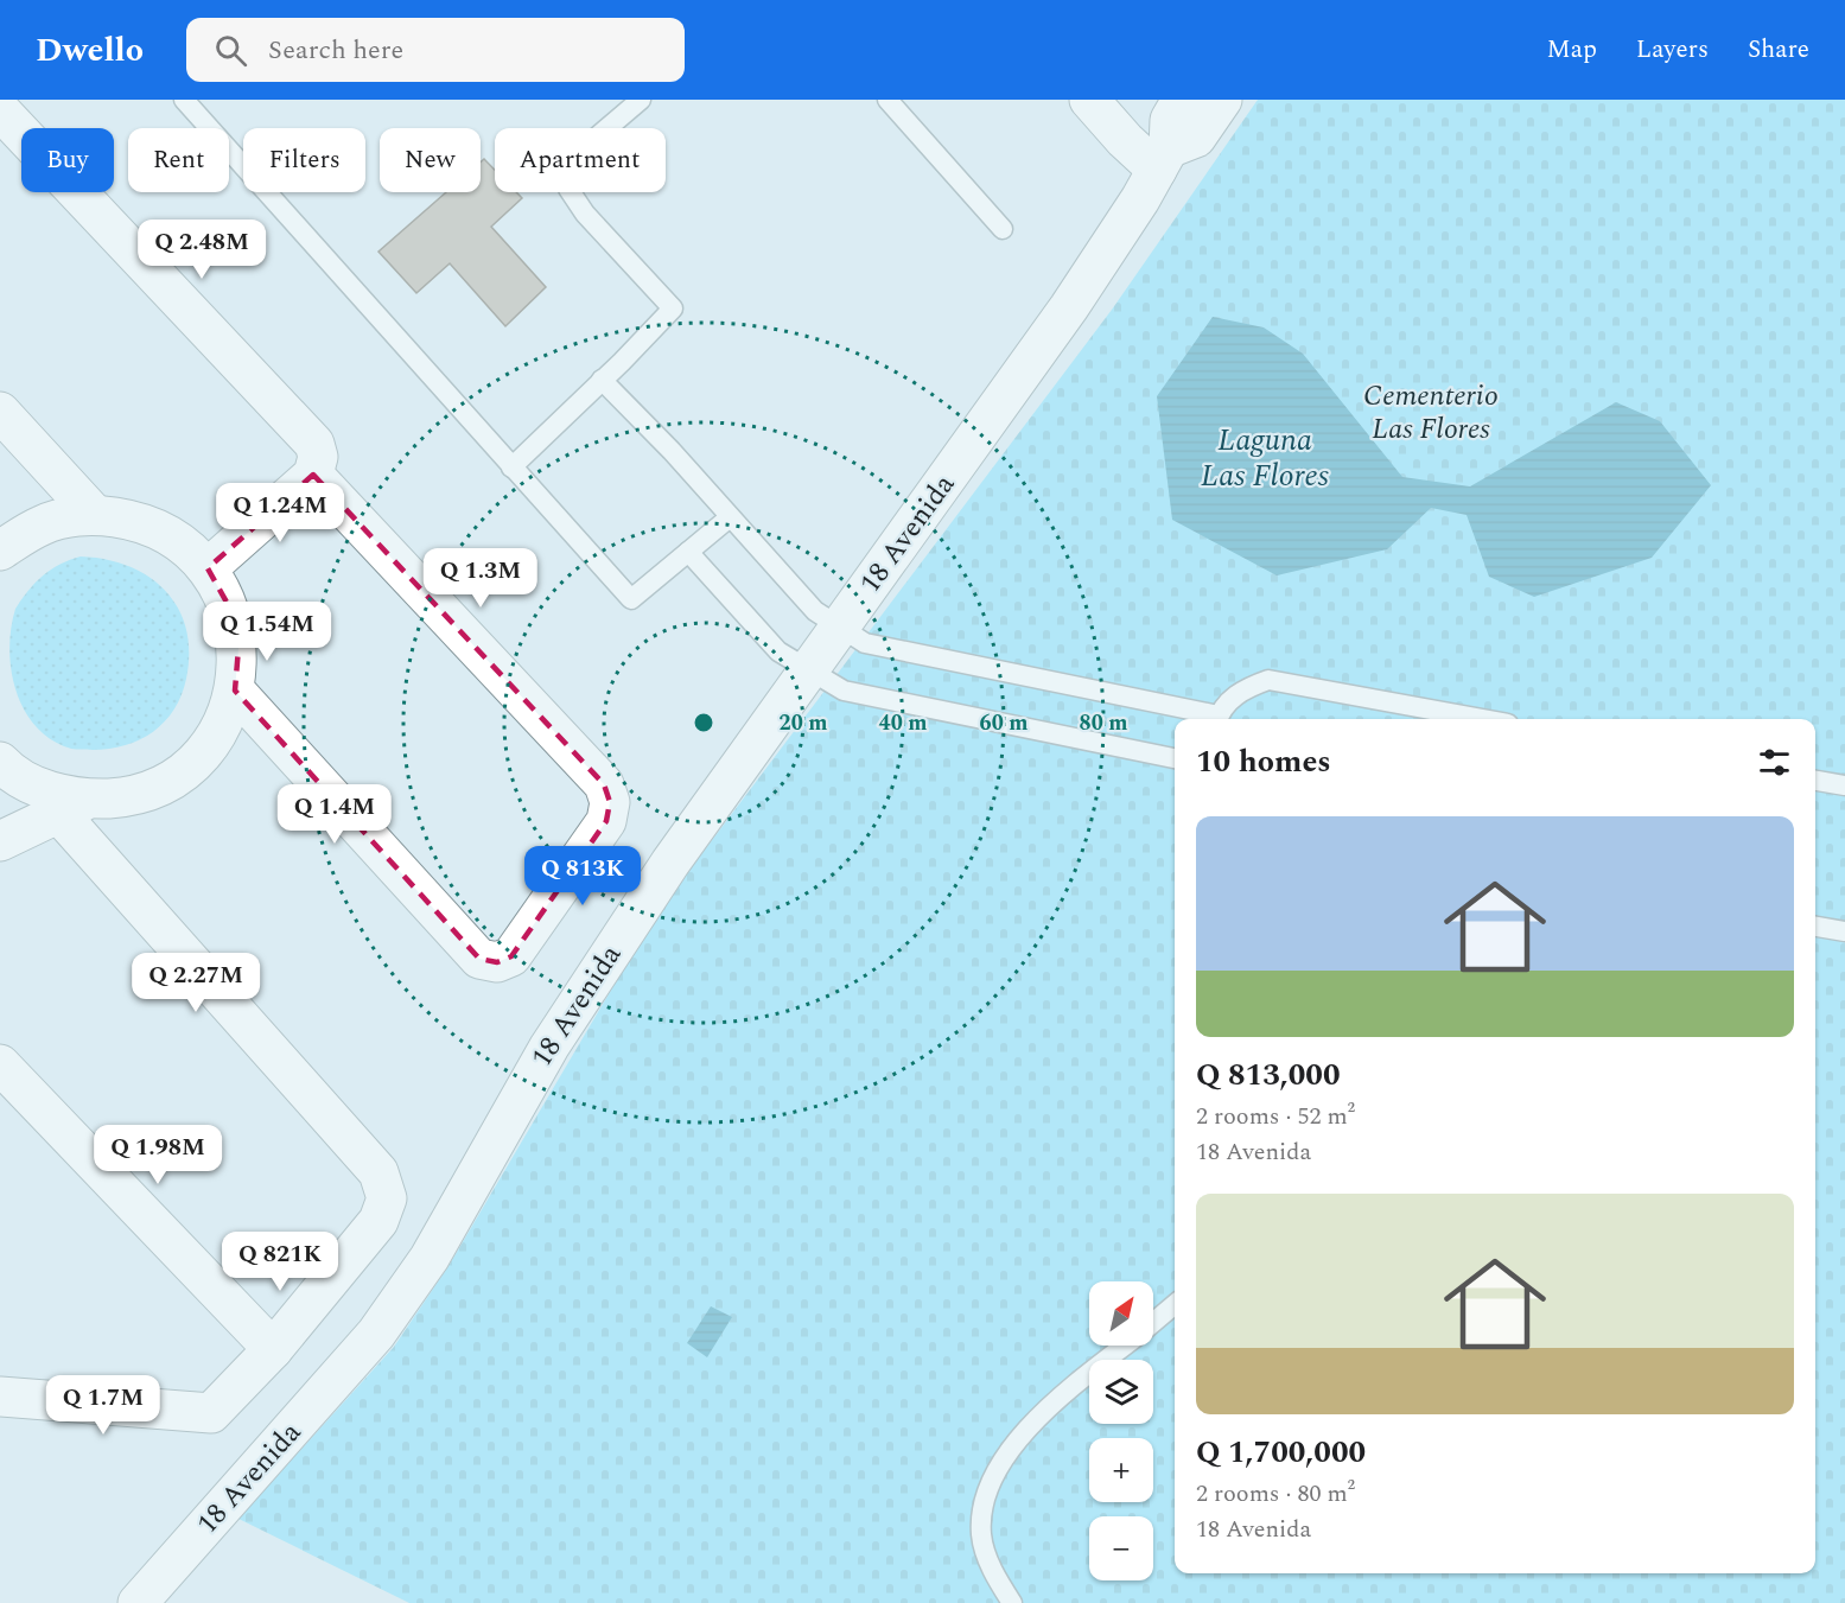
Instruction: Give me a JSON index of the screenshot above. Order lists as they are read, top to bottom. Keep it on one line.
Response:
{"streets":{"street":["18 Avenida"]},"water":["Laguna Las Flores"],"parks":["Cementerio Las Flores"],"north":"top right","page":{"header":"Dwello","search":"Search here","nav":["Map","Layers","Share"],"chip":["Buy","Rent","Filters","New","Apartment"],"price":["Q 2.48M","Q 1.24M","Q 1.3M","Q 1.54M","Q 1.4M","Q 813K","Q 2.27M","Q 1.98M","Q 821K","Q 1.7M"],"heading":"10 homes","list":[{"name":"Q 813,000","note":"2 rooms · 52 m² · 18 Avenida"},{"name":"Q 1,700,000","note":"2 rooms · 80 m² · 18 Avenida"}],"map_buttons":["+","−"]},"rings":["20 m","40 m","60 m","80 m"]}
